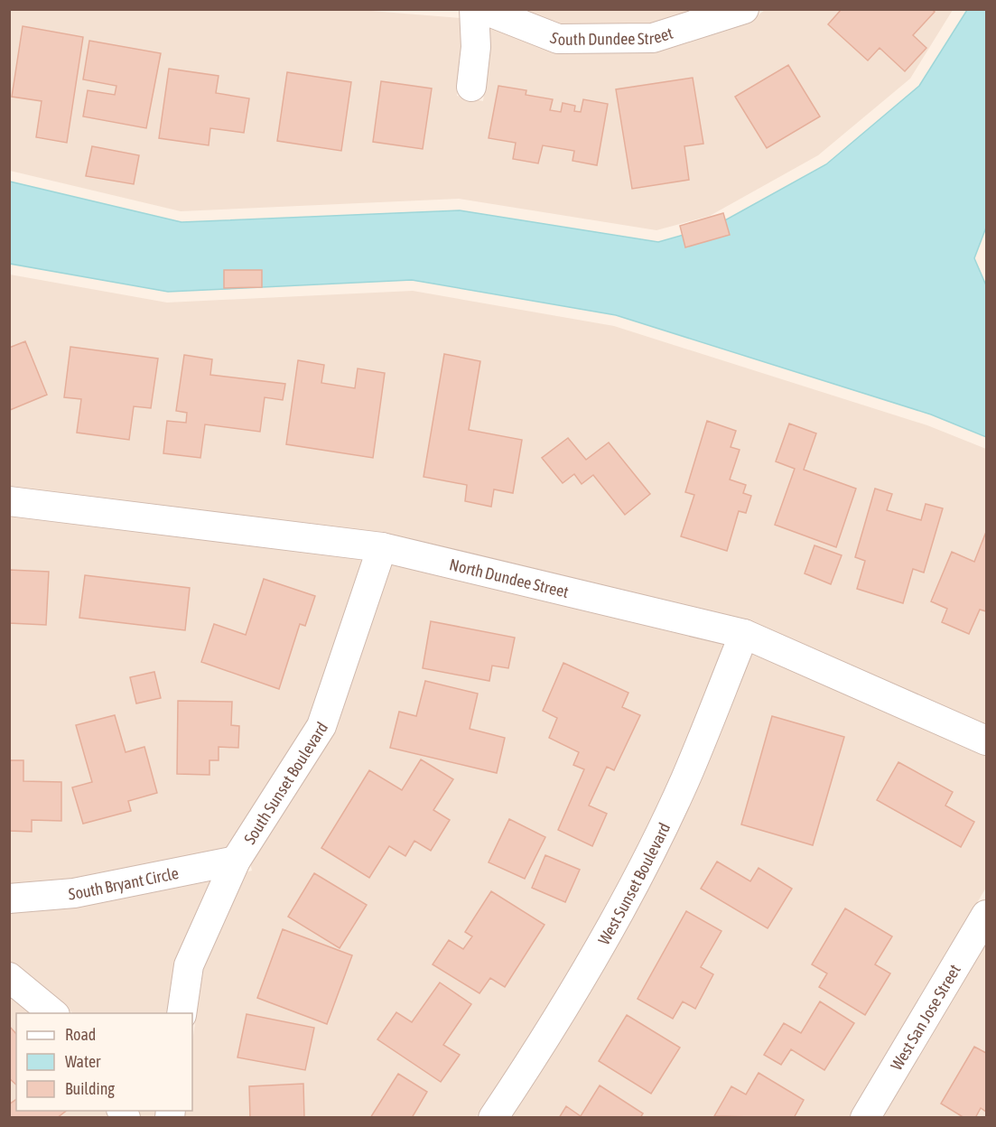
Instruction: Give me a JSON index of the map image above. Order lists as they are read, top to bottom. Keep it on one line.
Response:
{"streets":{"street":["South Dundee Street","North Dundee Street","South Sunset Boulevard","South Bryant Circle","West Sunset Boulevard","West San Jose Street"]},"crossings":[["North Dundee Street","South Sunset Boulevard"],["North Dundee Street","West Sunset Boulevard"],["South Sunset Boulevard","South Bryant Circle"]],"legend":["Road","Water","Building"]}
